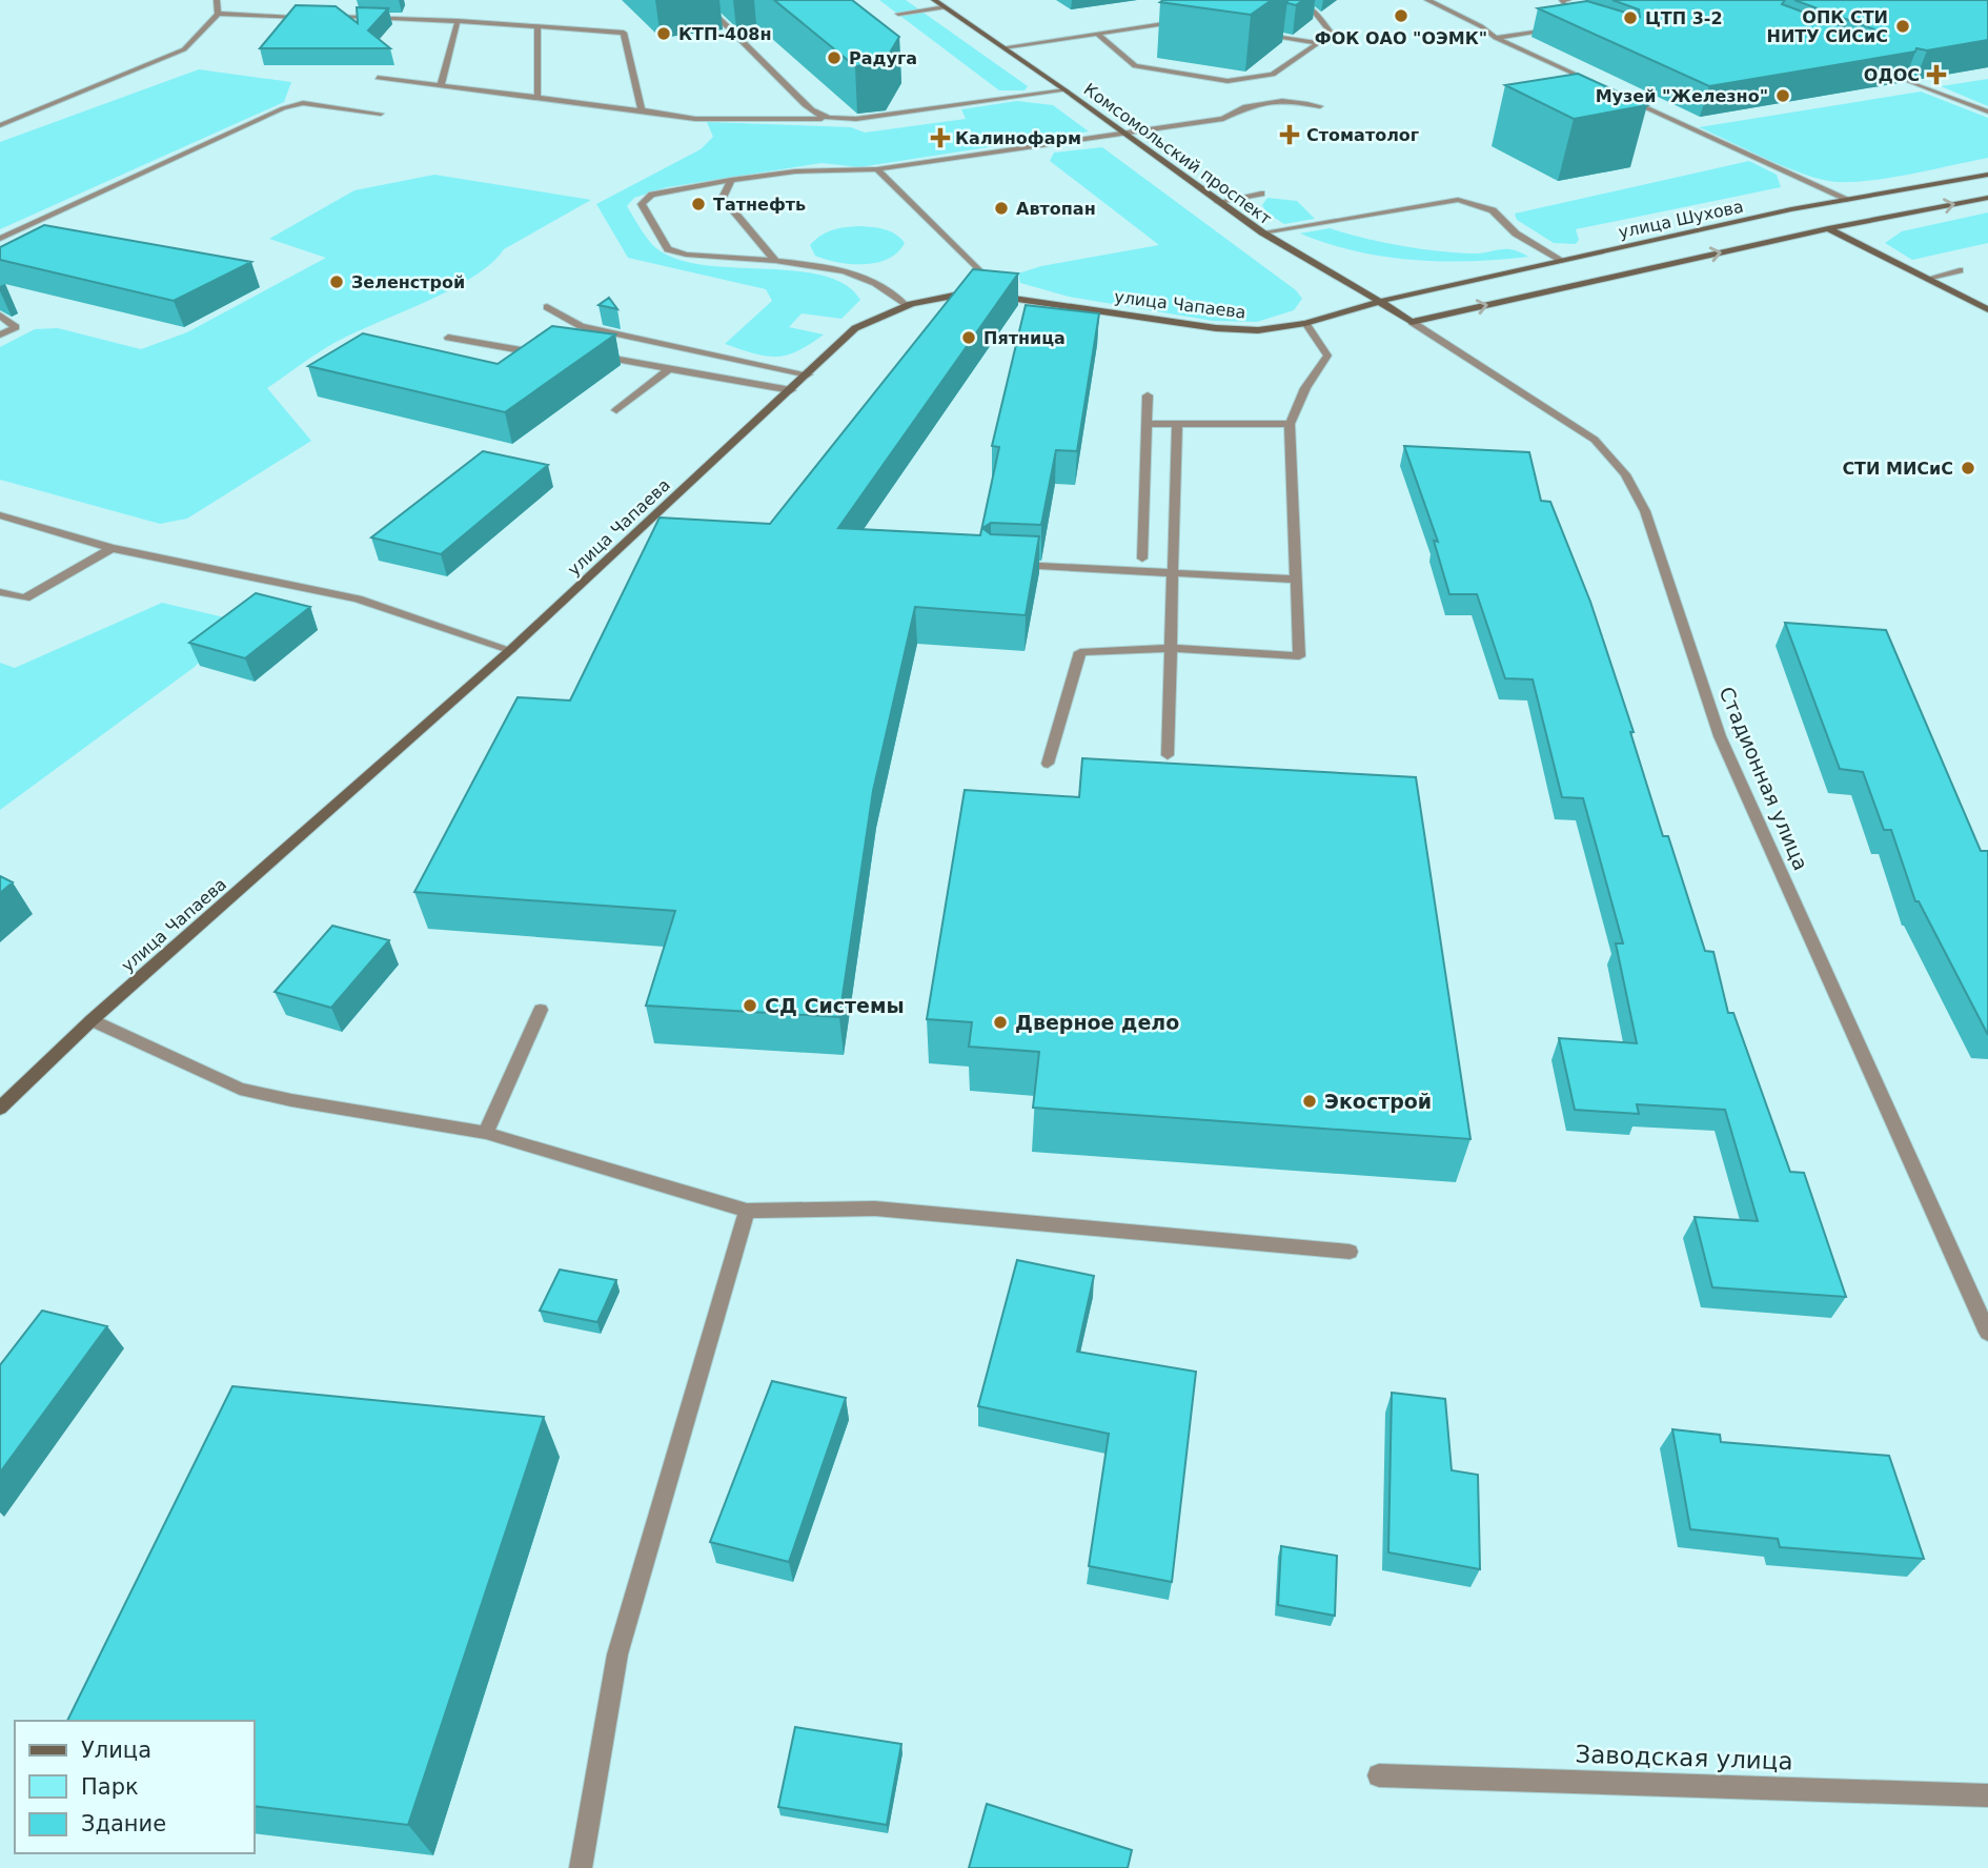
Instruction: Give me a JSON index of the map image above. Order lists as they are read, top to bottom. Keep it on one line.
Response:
{"streets":{"main road":["Комсомольский проспект","улица Шухова","улица Чапаева"],"street":["Стадионная улица","Заводская улица"]},"crossings":[["Комсомольский проспект","улица Шухова"],["Комсомольский проспект","улица Чапаева"],["Комсомольский проспект","Стадионная улица"],["улица Шухова","улица Чапаева"]],"places":{"other":["ФОК ОАО \"ОЭМК\"","ЦТП 3-2","ОПК СТИ НИТУ СИСиС","КТП-408н","Радуга","Музей \"Железно\"","Татнефть","Автопан","Зеленстрой","Пятница","СТИ МИСиС","СД Системы","Дверное дело","Экострой"],"health":["ОДОС","Стоматолог","Калинофарм"]},"legend":["Улица","Парк","Здание"]}
